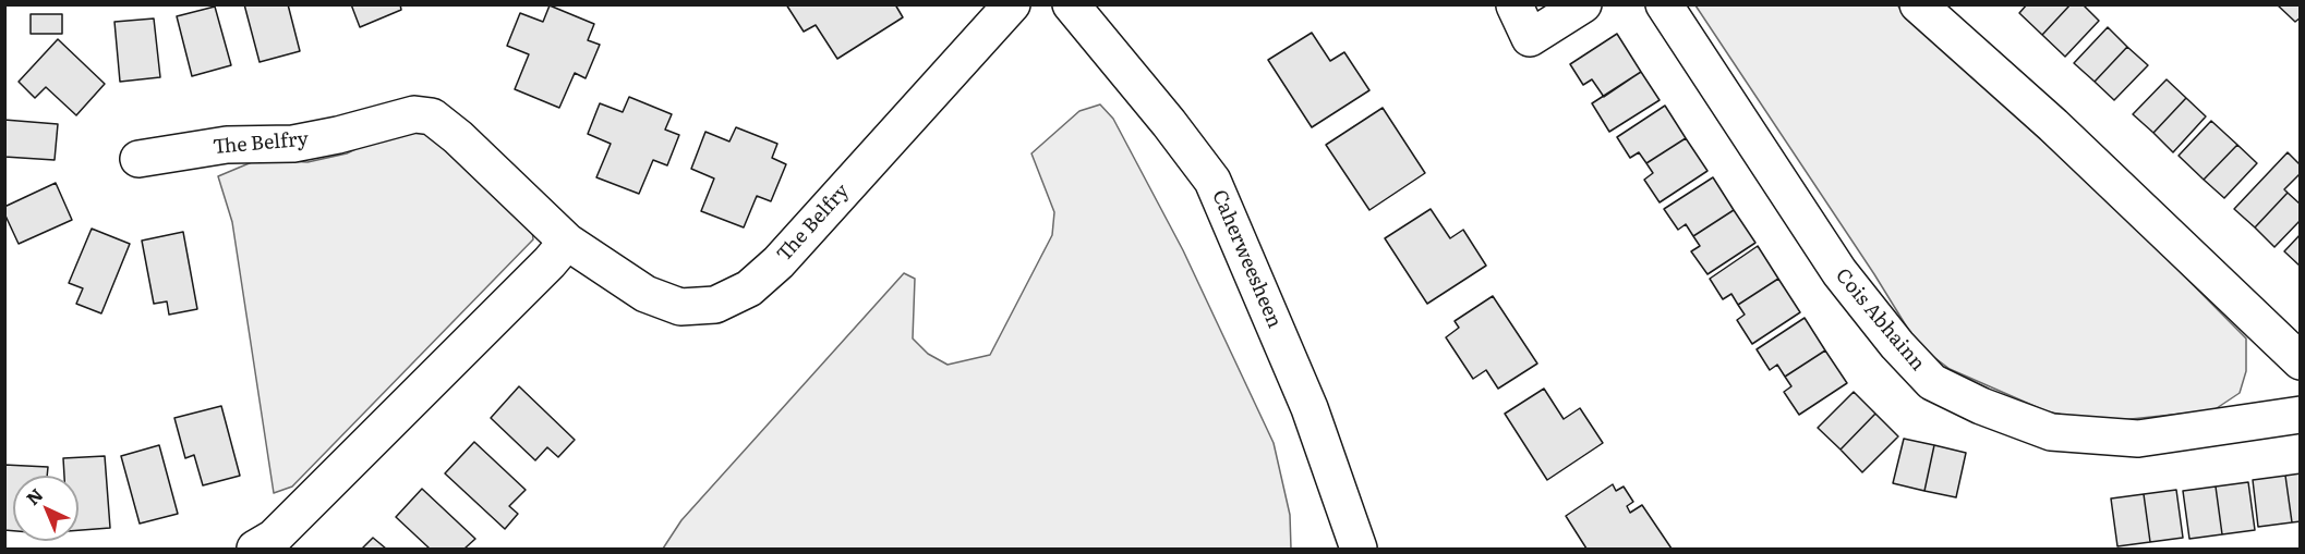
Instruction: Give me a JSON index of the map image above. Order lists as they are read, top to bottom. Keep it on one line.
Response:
{"streets":{"street":["The Belfry","Caherweesheen","Cois Abhainn"]},"north":"top left"}
